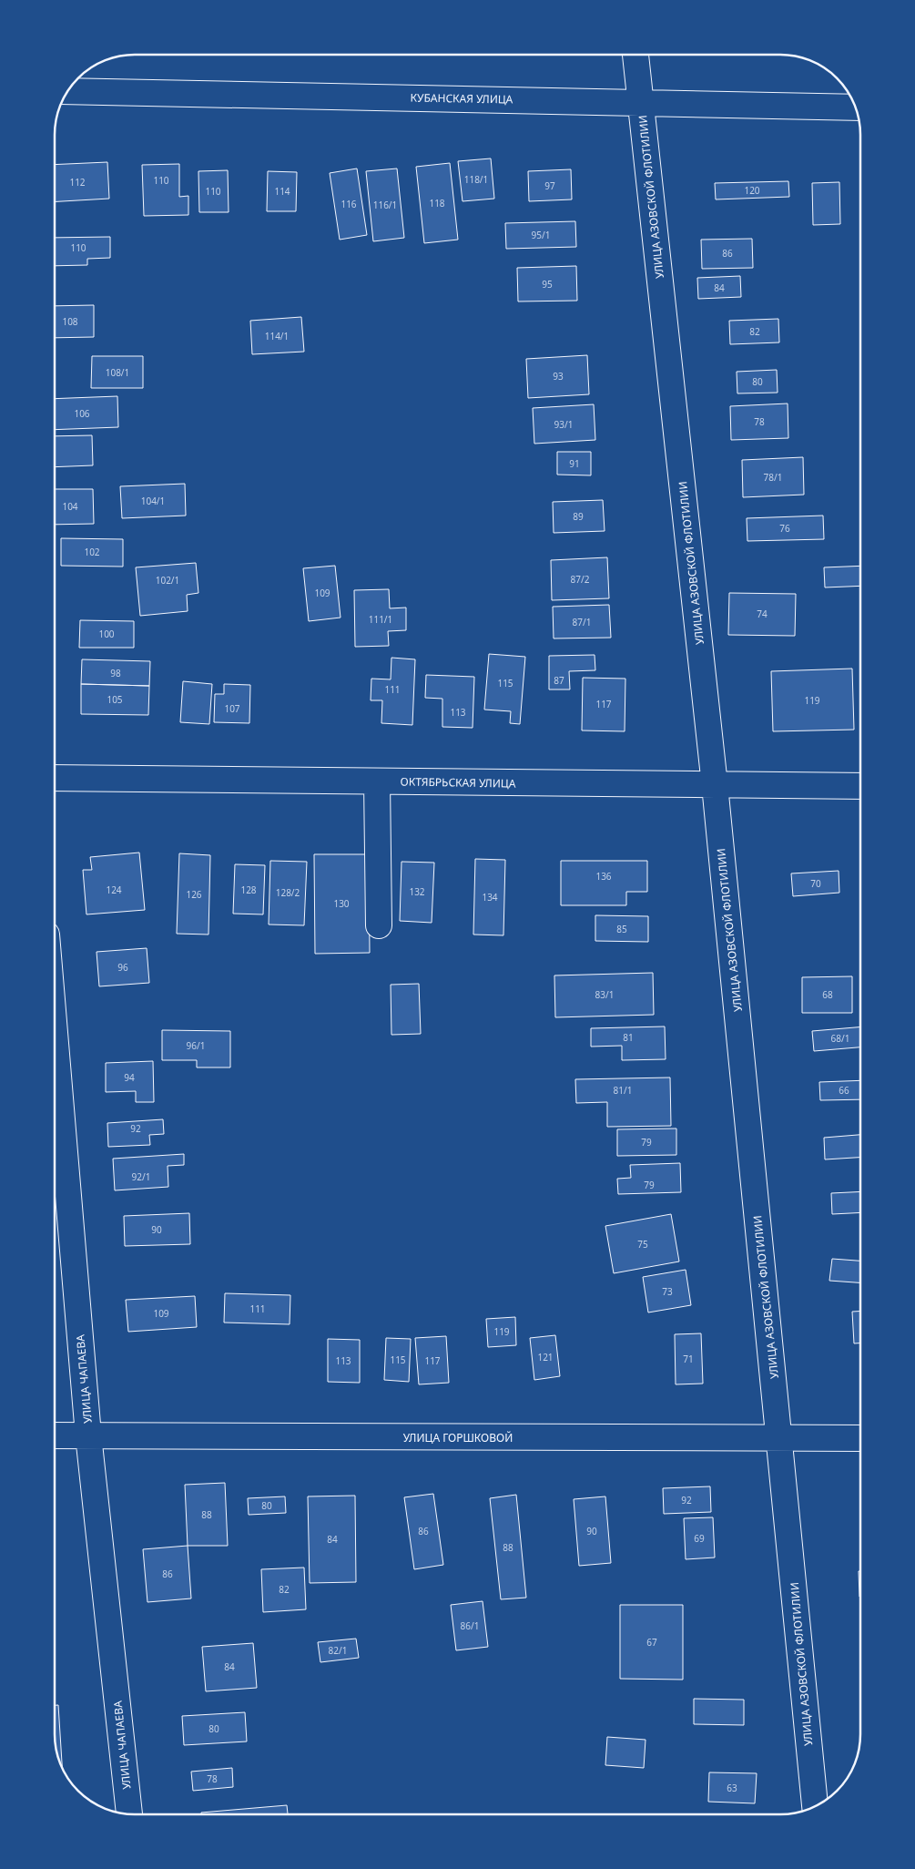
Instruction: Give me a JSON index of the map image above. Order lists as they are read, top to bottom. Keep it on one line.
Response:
{"streets":{"street":["КУБАНСКАЯ УЛИЦА","УЛИЦА АЗОВСКОЙ ФЛОТИЛИИ","ОКТЯБРЬСКАЯ УЛИЦА","УЛИЦА ЧАПАЕВА","УЛИЦА ГОРШКОВОЙ"]},"crossings":[["КУБАНСКАЯ УЛИЦА","УЛИЦА АЗОВСКОЙ ФЛОТИЛИИ"],["УЛИЦА АЗОВСКОЙ ФЛОТИЛИИ","ОКТЯБРЬСКАЯ УЛИЦА"],["УЛИЦА АЗОВСКОЙ ФЛОТИЛИИ","УЛИЦА ГОРШКОВОЙ"],["УЛИЦА ЧАПАЕВА","УЛИЦА ГОРШКОВОЙ"]],"house_numbers":["118/1","110","112","97","120","110","114","118","116","116/1","95/1","110","86","95","84","108","82","114/1","108/1","93","80","106","78","93/1","91","78/1","104/1","104","89","76","102","87/2","102/1","109","74","111/1","87/1","100","98","87","115","111","105","119","117","107","113","136","70","124","128","132","128/2","126","134","130","85","96","83/1","68","81","68/1","96/1","94","81/1","66","92","79","92/1","79","90","75","73","111","109","119","121","71","115","113","117","92","80","88","86","90","69","84","88","86","82","86/1","67","82/1","84","80","78","63"]}
